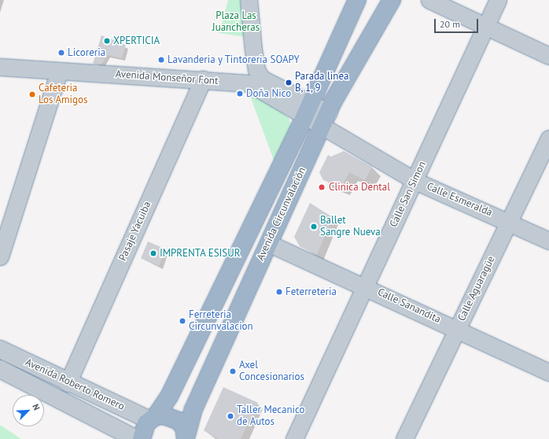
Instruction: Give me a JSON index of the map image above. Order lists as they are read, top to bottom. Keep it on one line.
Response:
{"streets":{"highway":["Avenida Circunvalación"],"street":["Avenida Monseñor Font","Calle San Simon","Calle Esmeralda","Pasaje Yacuiba","Calle Aguaragüe","Calle Sanandita","Avenida Roberto Romero"]},"crossings":[["Avenida Monseñor Font","Calle Esmeralda"],["Avenida Monseñor Font","Avenida Circunvalación"],["Avenida Monseñor Font","Pasaje Yacuiba"],["Calle San Simon","Calle Esmeralda"],["Calle San Simon","Calle Sanandita"],["Calle Esmeralda","Avenida Circunvalación"],["Calle Esmeralda","Calle Aguaragüe"],["Avenida Circunvalación","Calle Sanandita"],["Avenida Circunvalación","Avenida Roberto Romero"],["Pasaje Yacuiba","Avenida Roberto Romero"],["Calle Aguaragüe","Calle Sanandita"]],"parks":["Plaza Las Juancheras"],"places":["XPERTICIA","Licoreria","Lavanderia y Tintoreria SOAPY","Parada linea B, 1, 9","Doña Nico","Cafeteria Los Amigos","Clinica Dental","Ballet Sangre Nueva","IMPRENTA ESISUR","Feterreteria","Ferreteria Circunvalacion","Axel Concesionarios","Taller Mecanico de Autos"],"scale_bar":"20 m","north":"top right"}
